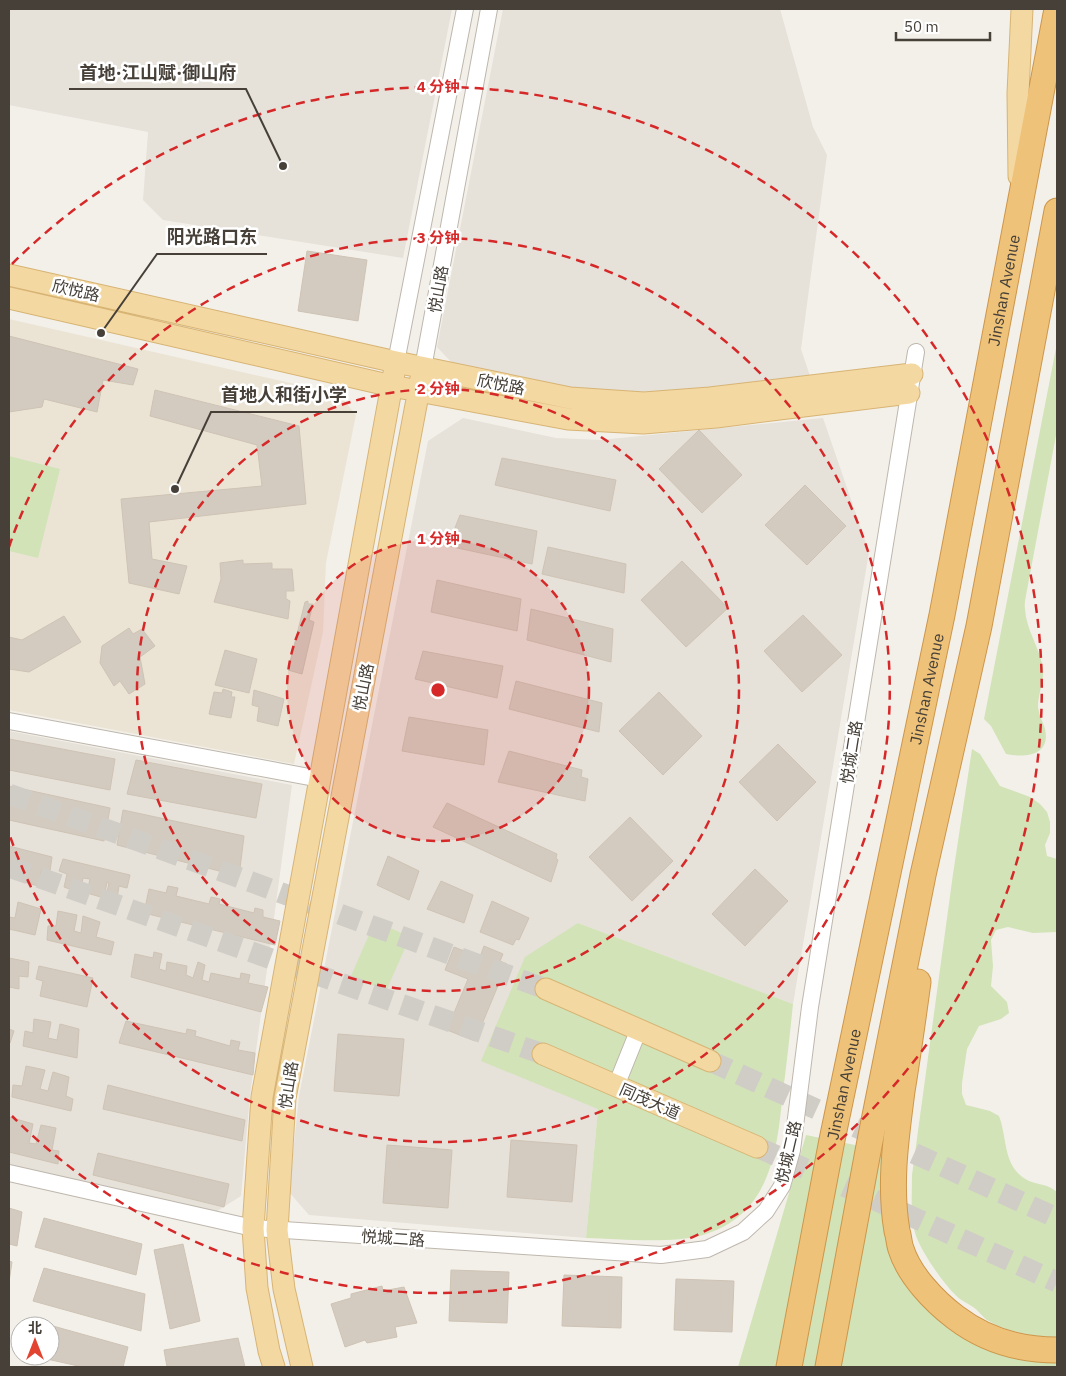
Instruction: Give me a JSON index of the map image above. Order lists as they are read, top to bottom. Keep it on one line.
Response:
{"streets":{"highway":["Jinshan Avenue"],"main road":["悦山路","欣悦路","同茂大道"],"street":["悦城二路"]},"crossings":[["悦山路","欣悦路"],["悦山路","悦城二路"],["欣悦路","悦城二路"]],"places":["首地·江山赋·御山府","阳光路口东","首地人和街小学"],"scale_bar":"50 m","north":"top","rings":["4 分钟","3 分钟","2 分钟","1 分钟"]}
